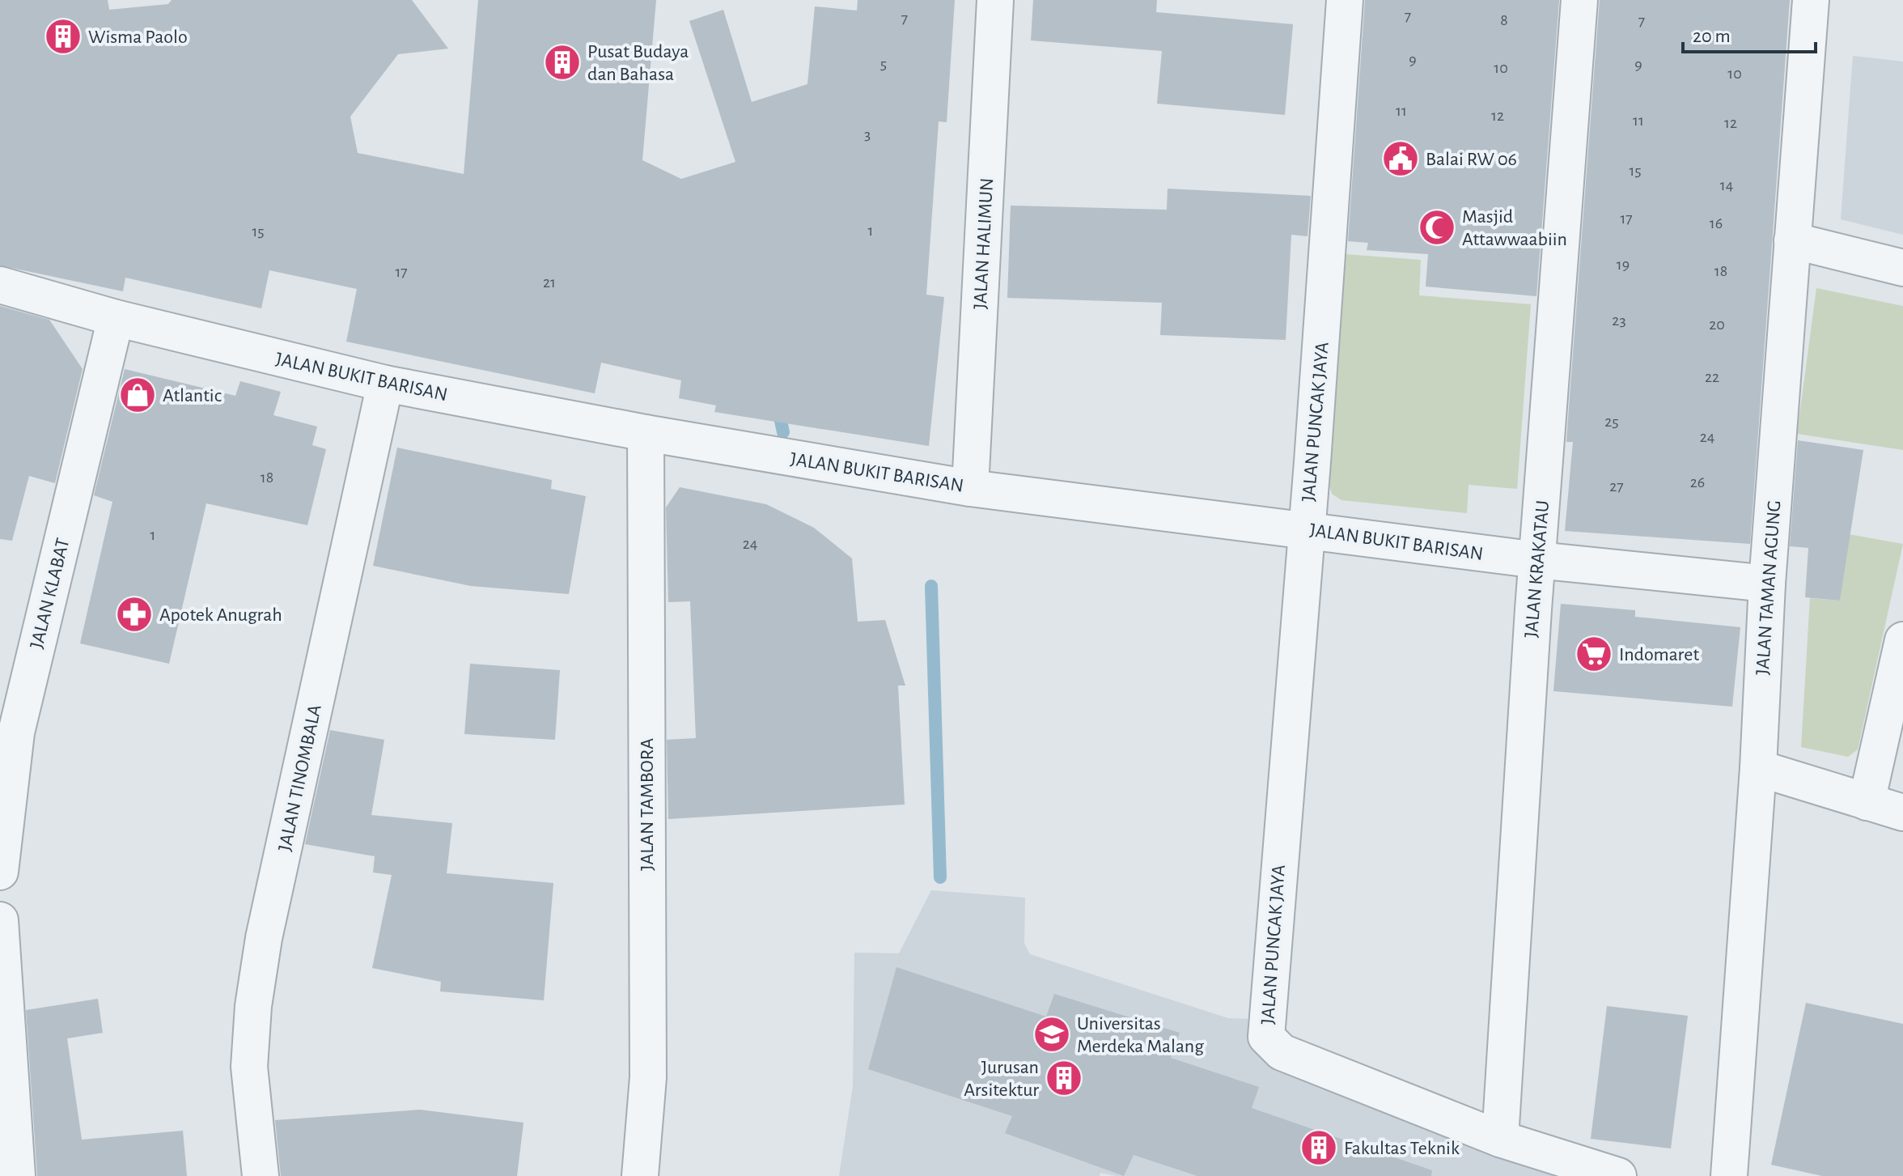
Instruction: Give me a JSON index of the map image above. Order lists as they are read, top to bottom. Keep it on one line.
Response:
{"streets":{"street":["JALAN HALIMUN","JALAN BUKIT BARISAN","JALAN PUNCAK JAYA","JALAN KRAKATAU","JALAN TAMAN AGUNG","JALAN KLABAT","JALAN TINOMBALA","JALAN TAMBORA"]},"crossings":[["JALAN HALIMUN","JALAN BUKIT BARISAN"],["JALAN BUKIT BARISAN","JALAN PUNCAK JAYA"],["JALAN BUKIT BARISAN","JALAN KRAKATAU"],["JALAN BUKIT BARISAN","JALAN TAMAN AGUNG"],["JALAN BUKIT BARISAN","JALAN KLABAT"],["JALAN BUKIT BARISAN","JALAN TINOMBALA"],["JALAN BUKIT BARISAN","JALAN TAMBORA"],["JALAN PUNCAK JAYA","JALAN KRAKATAU"]],"places":{"building":["Wisma Paolo","Pusat Budaya dan Bahasa","Jurusan Arsitektur","Fakultas Teknik"],"public building":["Balai RW 06"],"mosque":["Masjid Attawwaabiin"],"shop":["Atlantic"],"pharmacy":["Apotek Anugrah"],"supermarket":["Indomaret"],"school or university":["Universitas Merdeka Malang"]},"house_numbers":["7","7","8","7","9","5","9","10","10","11","12","11","12","3","15","14","17","16","1","15","19","18","17","21","23","20","22","25","24","18","26","27","1","24"],"scale_bar":"20 m"}
